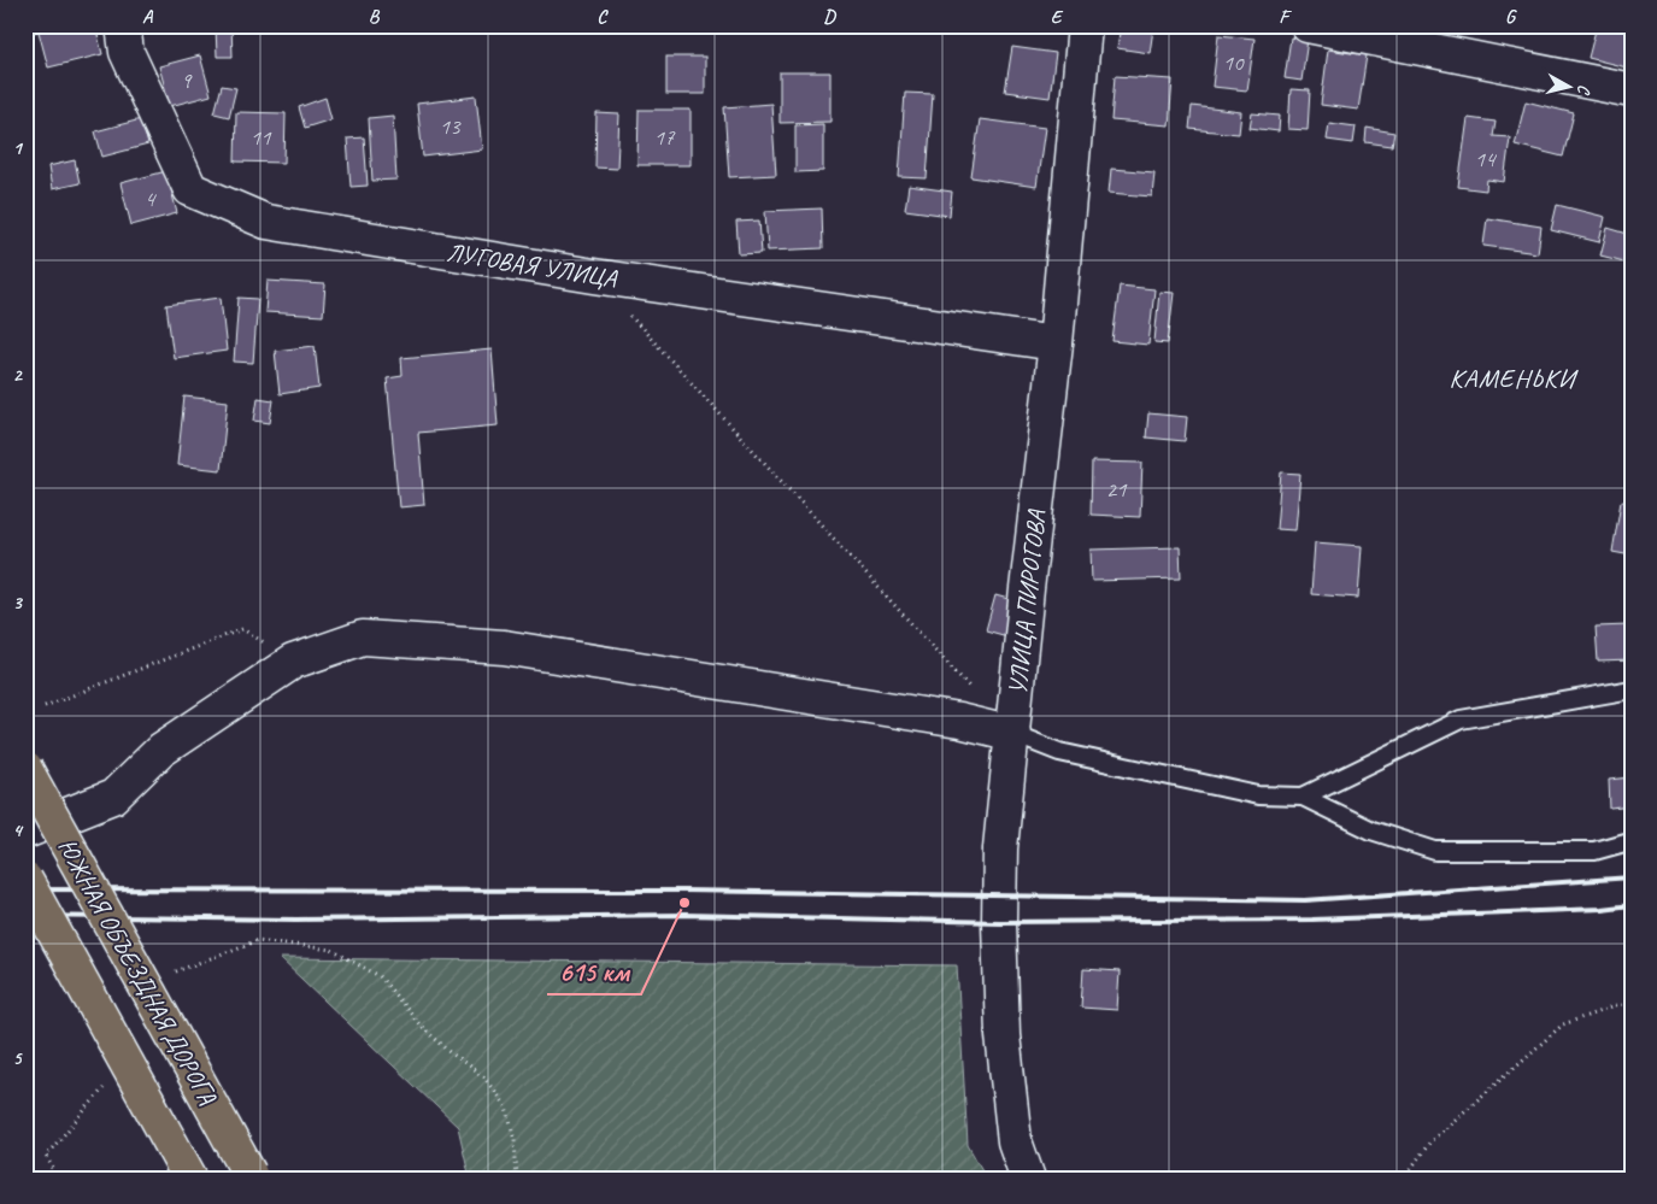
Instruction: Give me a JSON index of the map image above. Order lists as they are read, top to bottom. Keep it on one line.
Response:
{"streets":{"main road":["ЮЖНАЯ ОБЪЕЗДНАЯ ДОРОГА"],"street":["ЛУГОВАЯ УЛИЦА","УЛИЦА ПИРОГОВА"]},"crossings":[["ЛУГОВАЯ УЛИЦА","УЛИЦА ПИРОГОВА"]],"districts":["КАМЕНЬКИ"],"places":["615 км"],"house_numbers":["10","9","13","11","17","14","4","21"],"north":"right","grid":{"columns":["A","B","C","D","E","F","G"],"rows":["1","2","3","4","5"]}}
